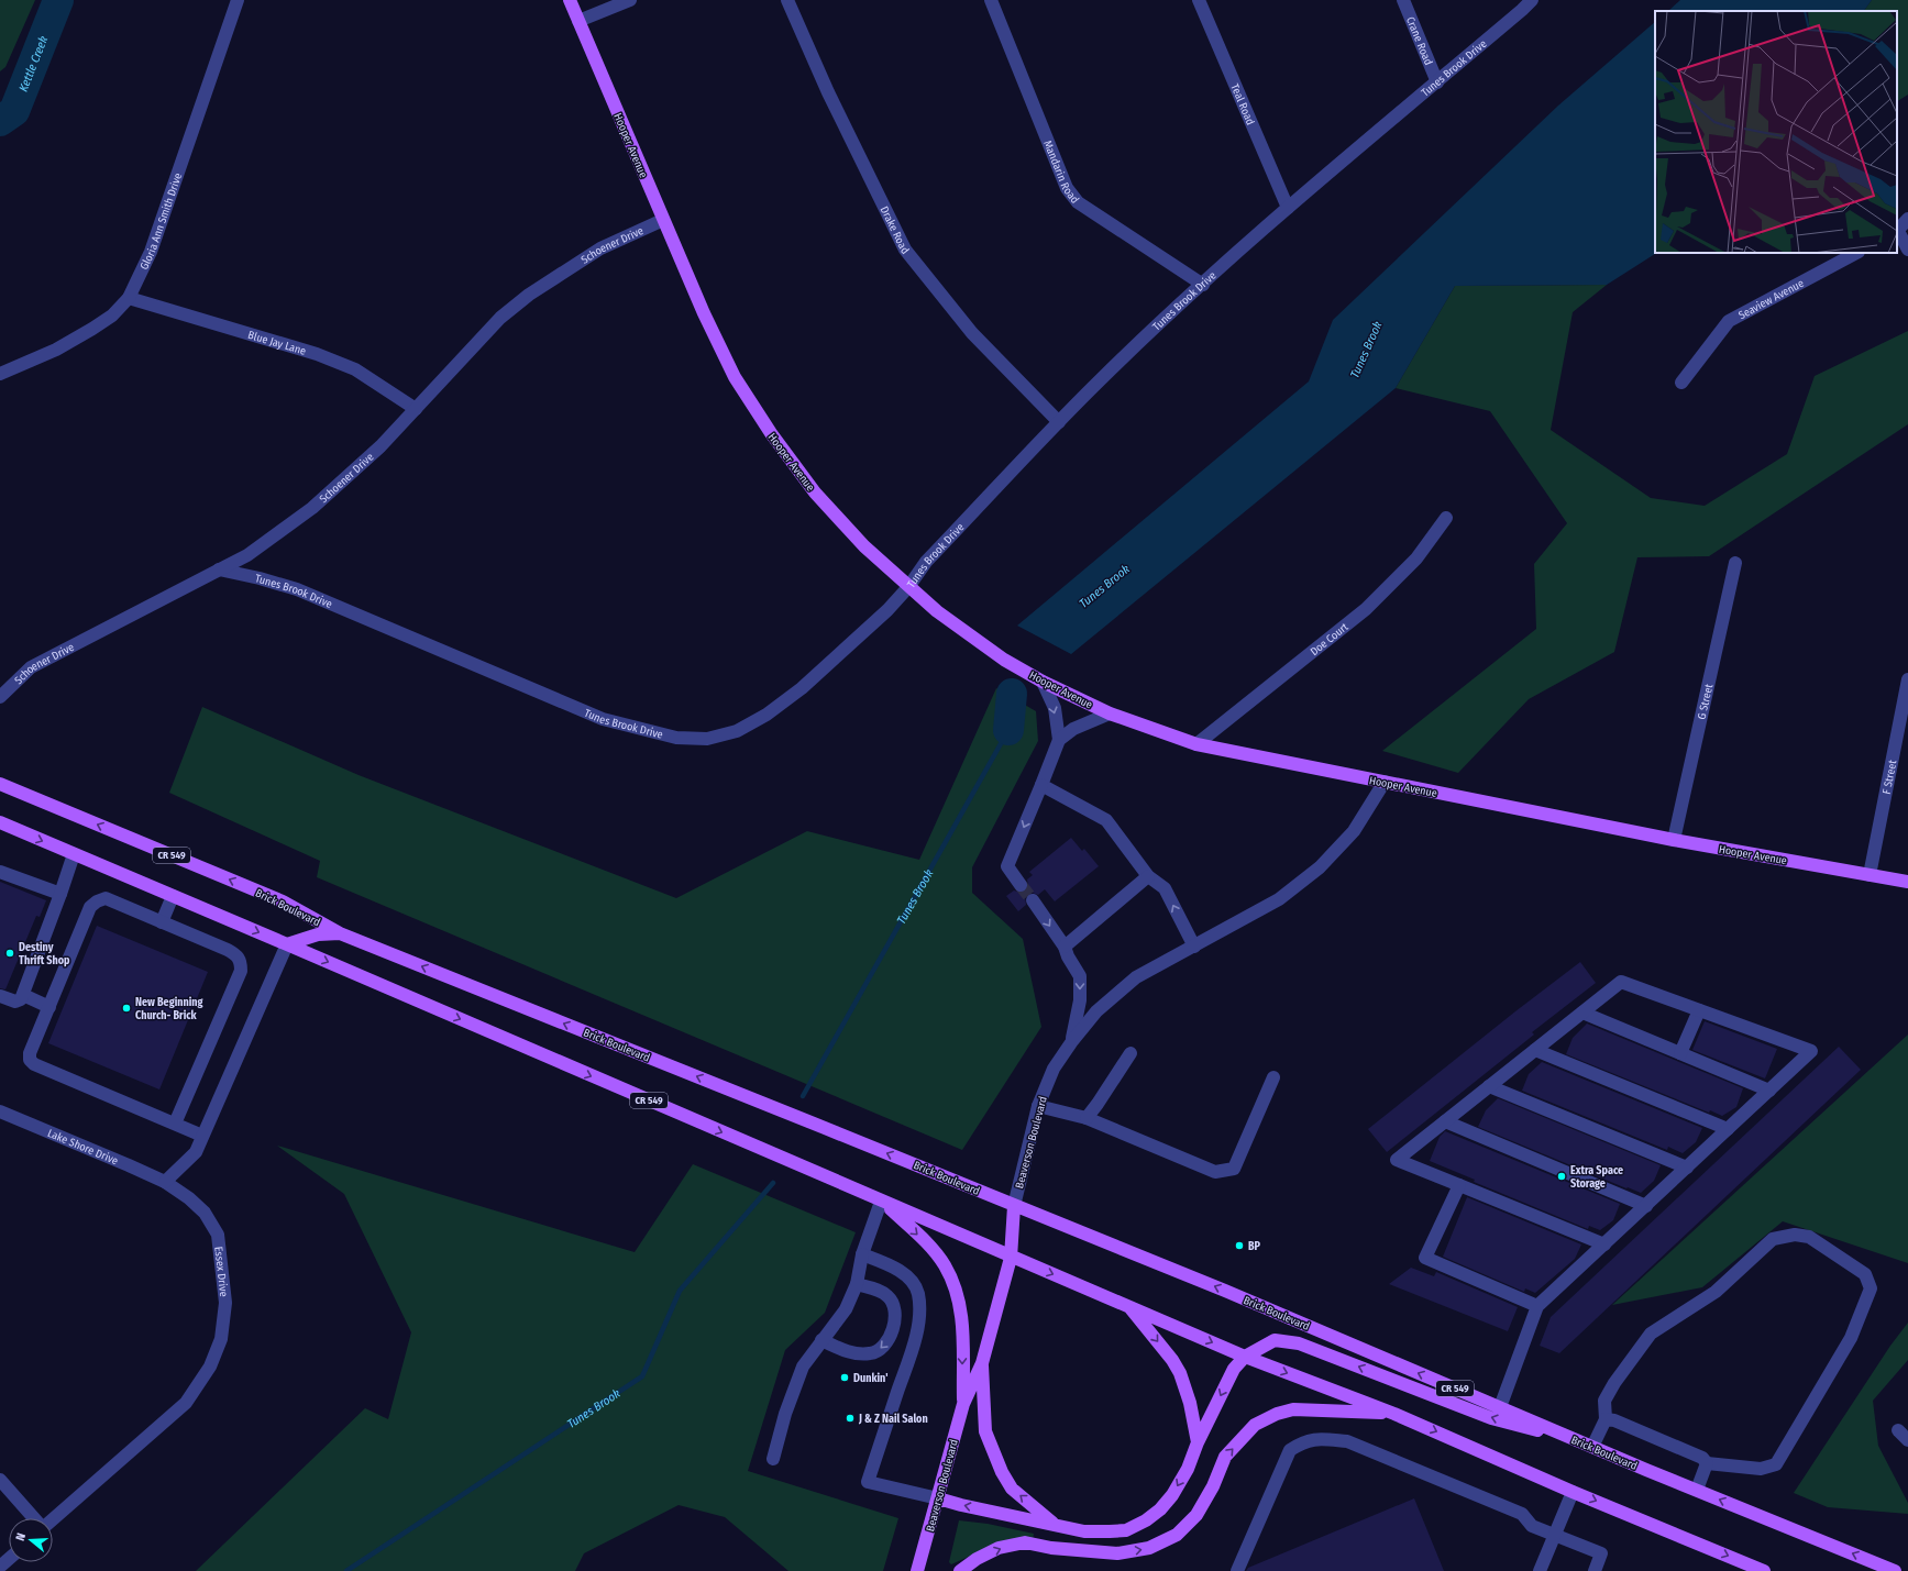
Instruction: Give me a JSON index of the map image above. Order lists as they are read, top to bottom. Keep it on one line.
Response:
{"streets":{"main road":["Hooper Avenue","CR 549","Brick Boulevard","Beaverson Boulevard"],"street":["Crane Road","Tunes Brook Drive","Teal Road","Mandarin Road","Gloria Ann Smith Drive","Drake Road","Schoener Drive","Seaview Avenue","Blue Jay Lane","Doe Court","G Street","F Street","Lake Shore Drive","Essex Drive"]},"crossings":[["Crane Road","Tunes Brook Drive"],["Tunes Brook Drive","Teal Road"],["Tunes Brook Drive","Hooper Avenue"],["Tunes Brook Drive","Mandarin Road"],["Tunes Brook Drive","Drake Road"],["Tunes Brook Drive","Schoener Drive"],["Hooper Avenue","Schoener Drive"],["Hooper Avenue","Doe Court"],["Hooper Avenue","G Street"],["Hooper Avenue","F Street"],["Hooper Avenue","Beaverson Boulevard"],["Gloria Ann Smith Drive","Blue Jay Lane"],["Schoener Drive","Blue Jay Lane"],["CR 549","Beaverson Boulevard"],["Brick Boulevard","Beaverson Boulevard"],["Lake Shore Drive","Essex Drive"]],"water":["Kettle Creek","Tunes Brook"],"places":["Destiny Thrift Shop","New Beginning Church- Brick","Extra Space Storage","BP","Dunkin'","J & Z Nail Salon"],"north":"left"}
